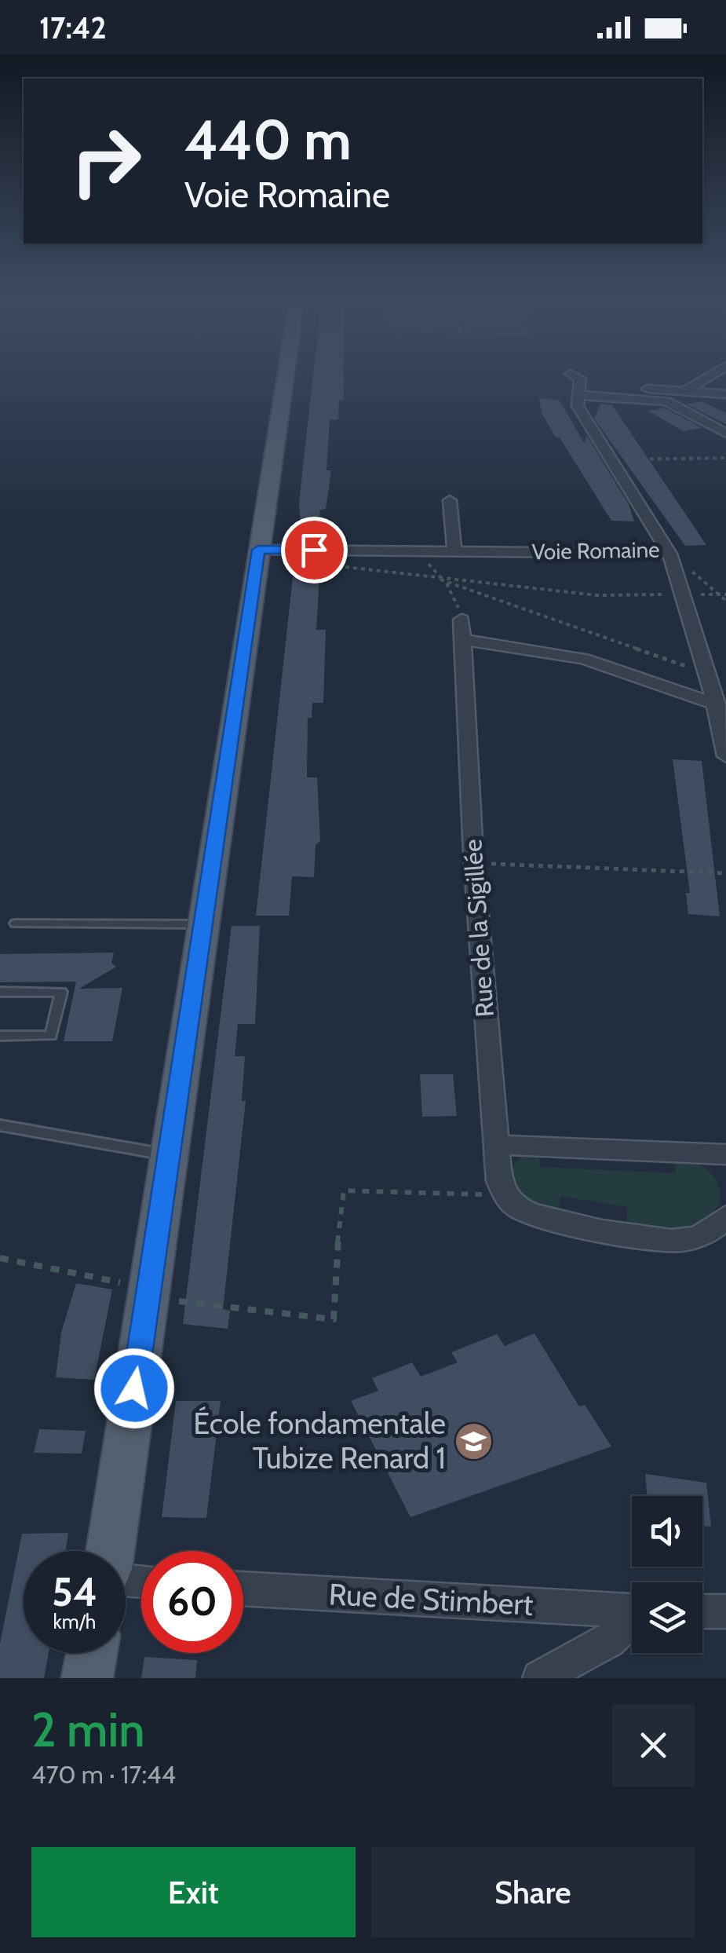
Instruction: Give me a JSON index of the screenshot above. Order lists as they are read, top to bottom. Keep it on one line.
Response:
{"streets":{"street":["Voie Romaine","Rue de la Sigillée","Rue de Stimbert"]},"places":{"school or university":["École fondamentale Tubize Renard 1"]},"page":{"status":"17:42","turn":["440 m","Voie Romaine"],"speed":"54 km/h","limit":"60","heading":["2 min","470 m · 17:44"],"buttons":["Exit","Share"]}}
